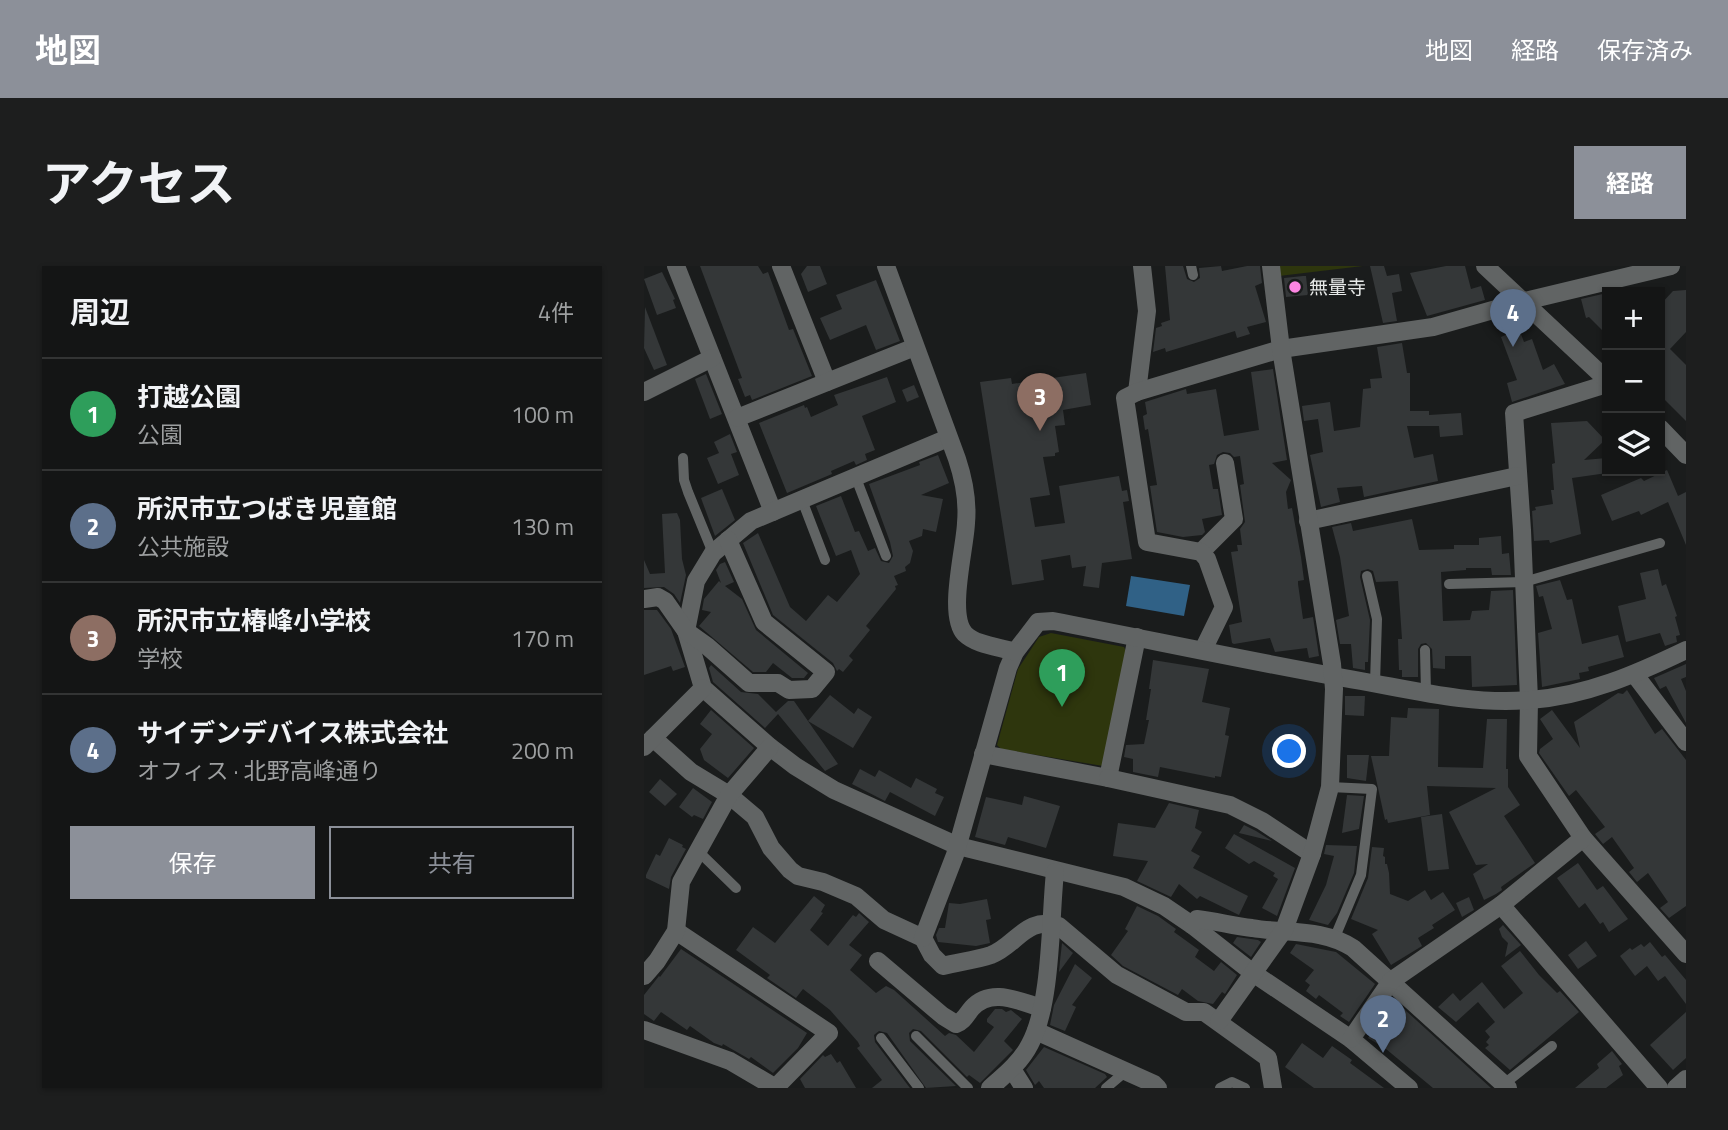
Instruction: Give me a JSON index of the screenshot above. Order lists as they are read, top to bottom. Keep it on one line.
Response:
{"places":["無量寺"],"page":{"header":"地図","nav":["地図","経路","保存済み"],"title":"アクセス","buttons":["経路",["保存","共有"]],"heading":["周辺","4件"],"map_buttons":["+","−"],"pins":["4","3","1","2"],"list":[{"mark":"1","name":"打越公園","note":"公園","value":"100 m"},{"mark":"2","name":"所沢市立つばき児童館","note":"公共施設","value":"130 m"},{"mark":"3","name":"所沢市立椿峰小学校","note":"学校","value":"170 m"},{"mark":"4","name":"サイデンデバイス株式会社","note":"オフィス · 北野高峰通り","value":"200 m"}]}}
